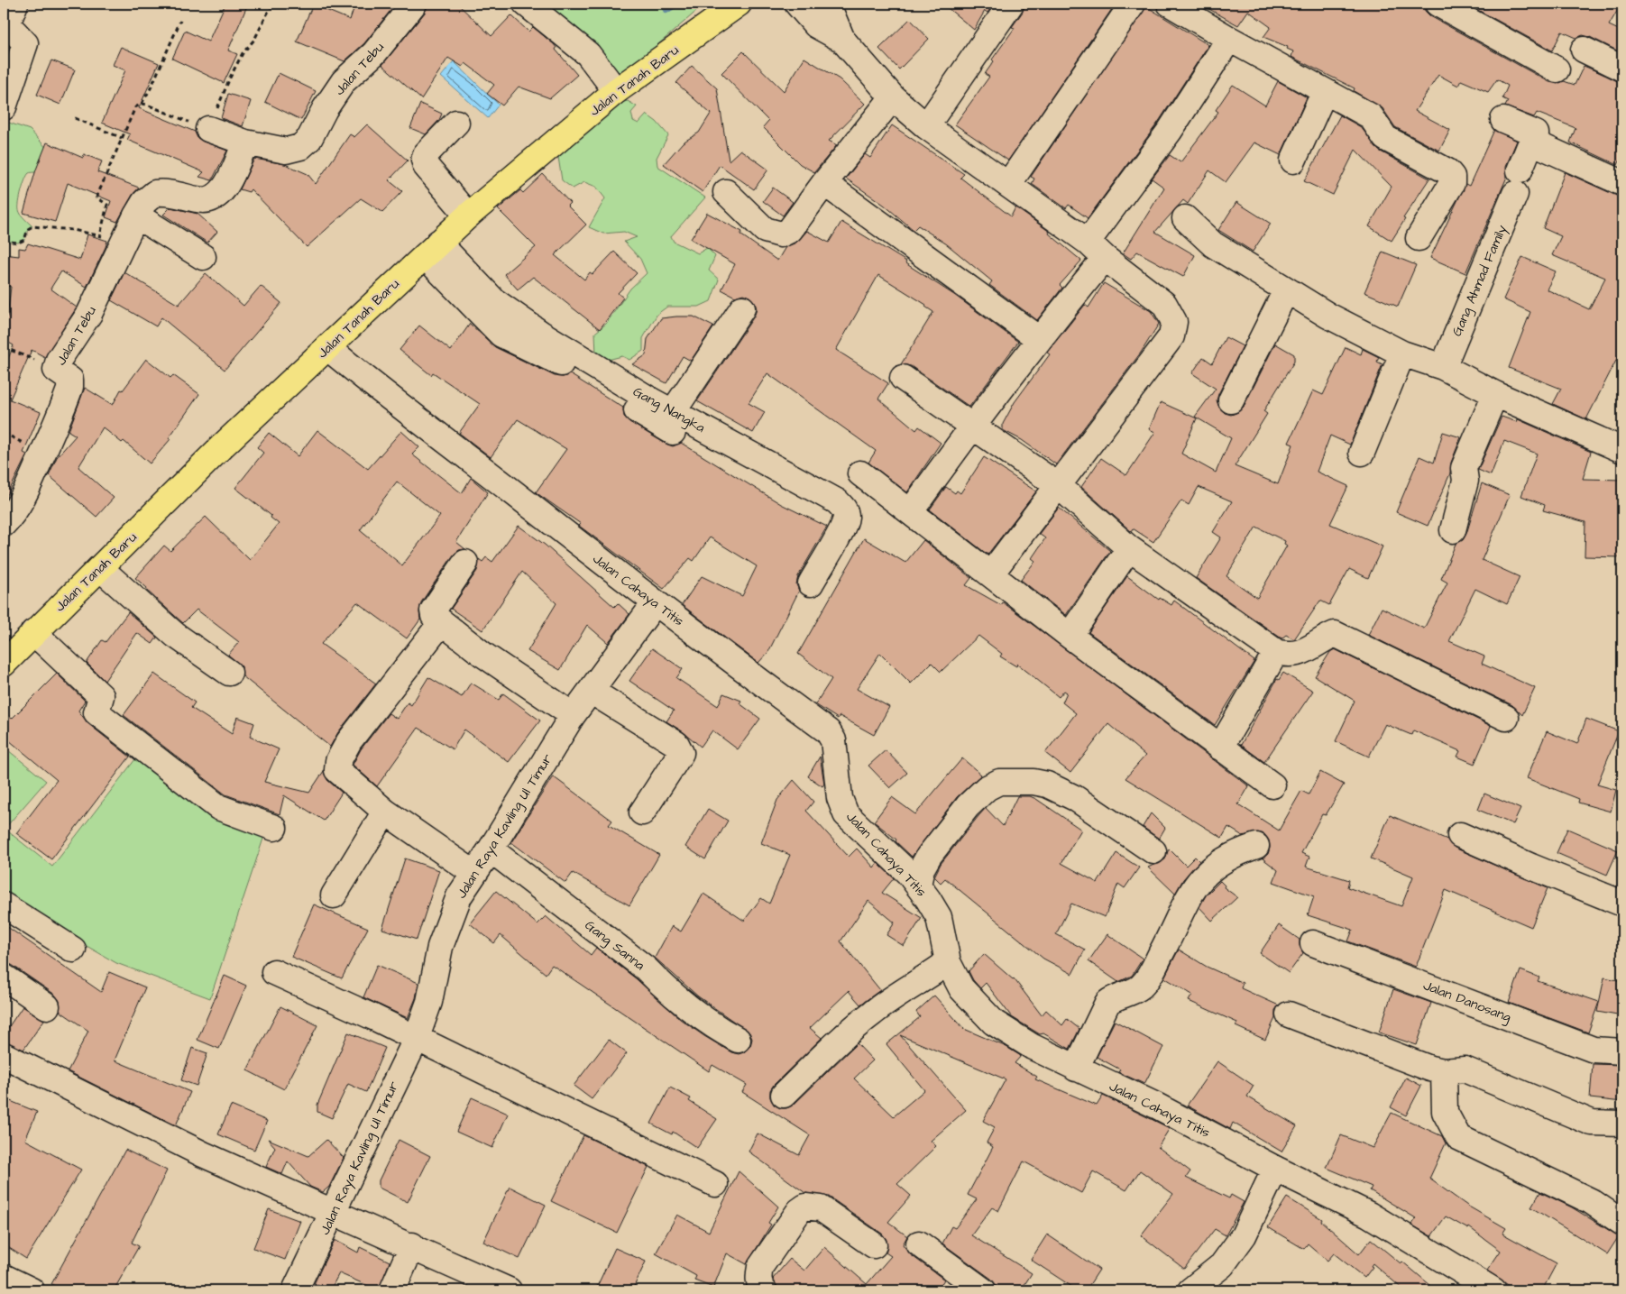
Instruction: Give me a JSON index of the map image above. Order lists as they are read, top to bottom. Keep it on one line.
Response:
{"streets":{"main road":["Jalan Tanah Baru"],"street":["Jalan Tebu","Gang Ahmad Family","Gang Nangka","Jalan Cahaya Titis","Jalan Raya Kavling Ul Timur","Gang Sanna","Jalan Danosang"]},"crossings":[["Jalan Tanah Baru","Jalan Cahaya Titis"],["Jalan Cahaya Titis","Jalan Raya Kavling Ul Timur"],["Jalan Raya Kavling Ul Timur","Gang Sanna"]]}
